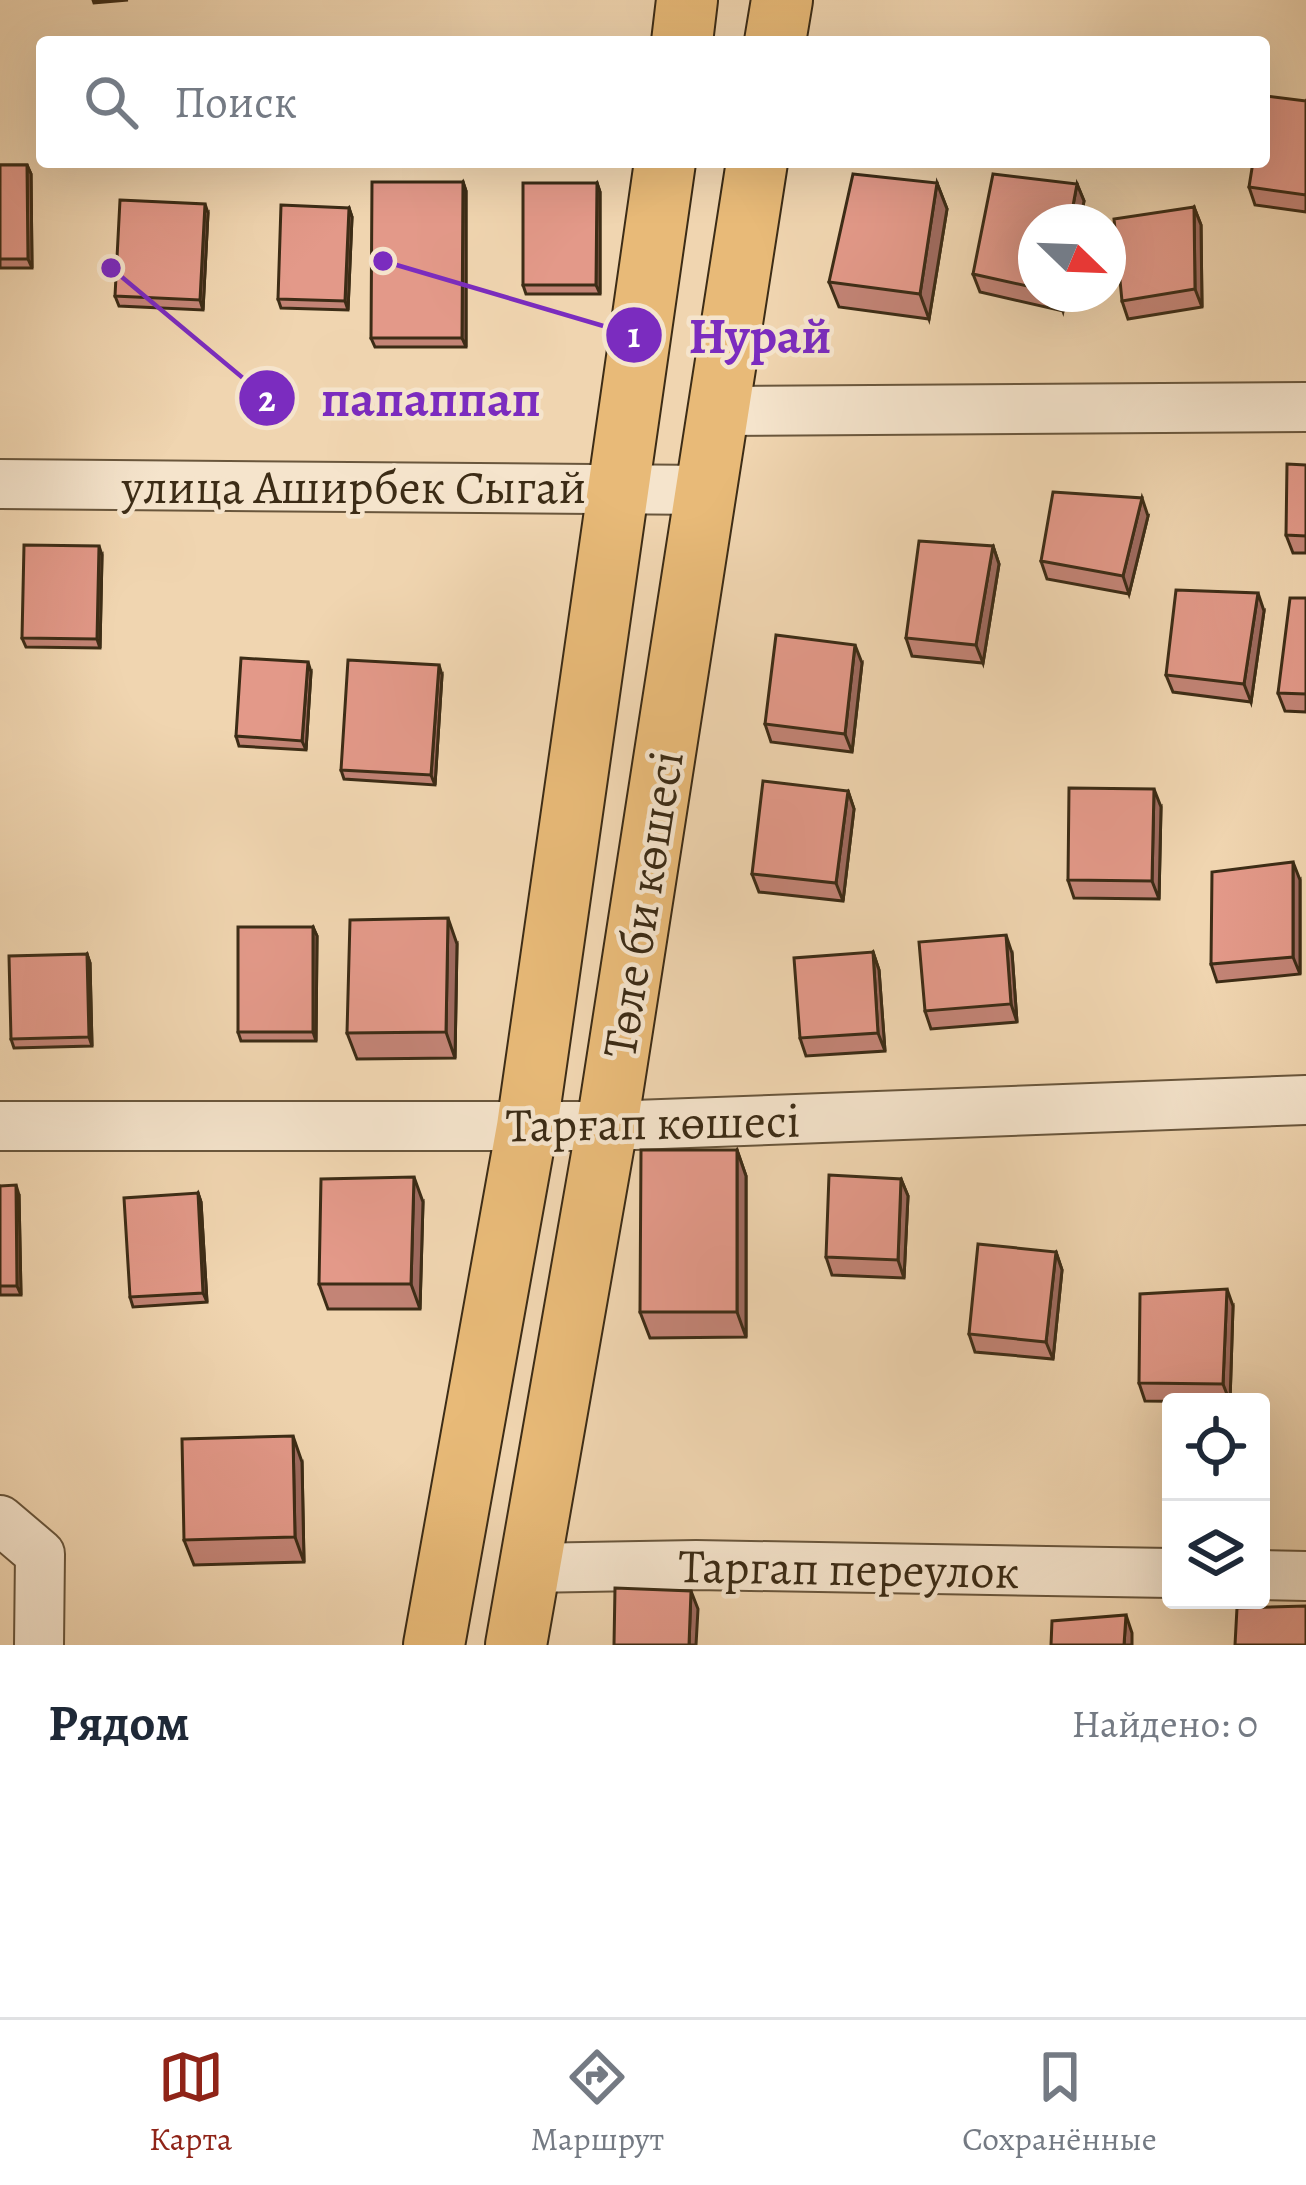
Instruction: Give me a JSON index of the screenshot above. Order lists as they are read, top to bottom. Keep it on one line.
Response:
{"streets":{"main road":["Төле би көшесі"],"street":["улица Аширбек Сыгай","Тарғап көшесі","Таргап переулок"]},"crossings":[["улица Аширбек Сыгай","Төле би көшесі"],["Төле би көшесі","Тарғап көшесі"],["Төле би көшесі","Таргап переулок"]],"places":["Нурай","папаппап"],"north":"bottom right","page":{"search":"Поиск","heading":["Рядом","Найдено: 0"],"nav":["Карта","Маршрут","Сохранённые"]}}
